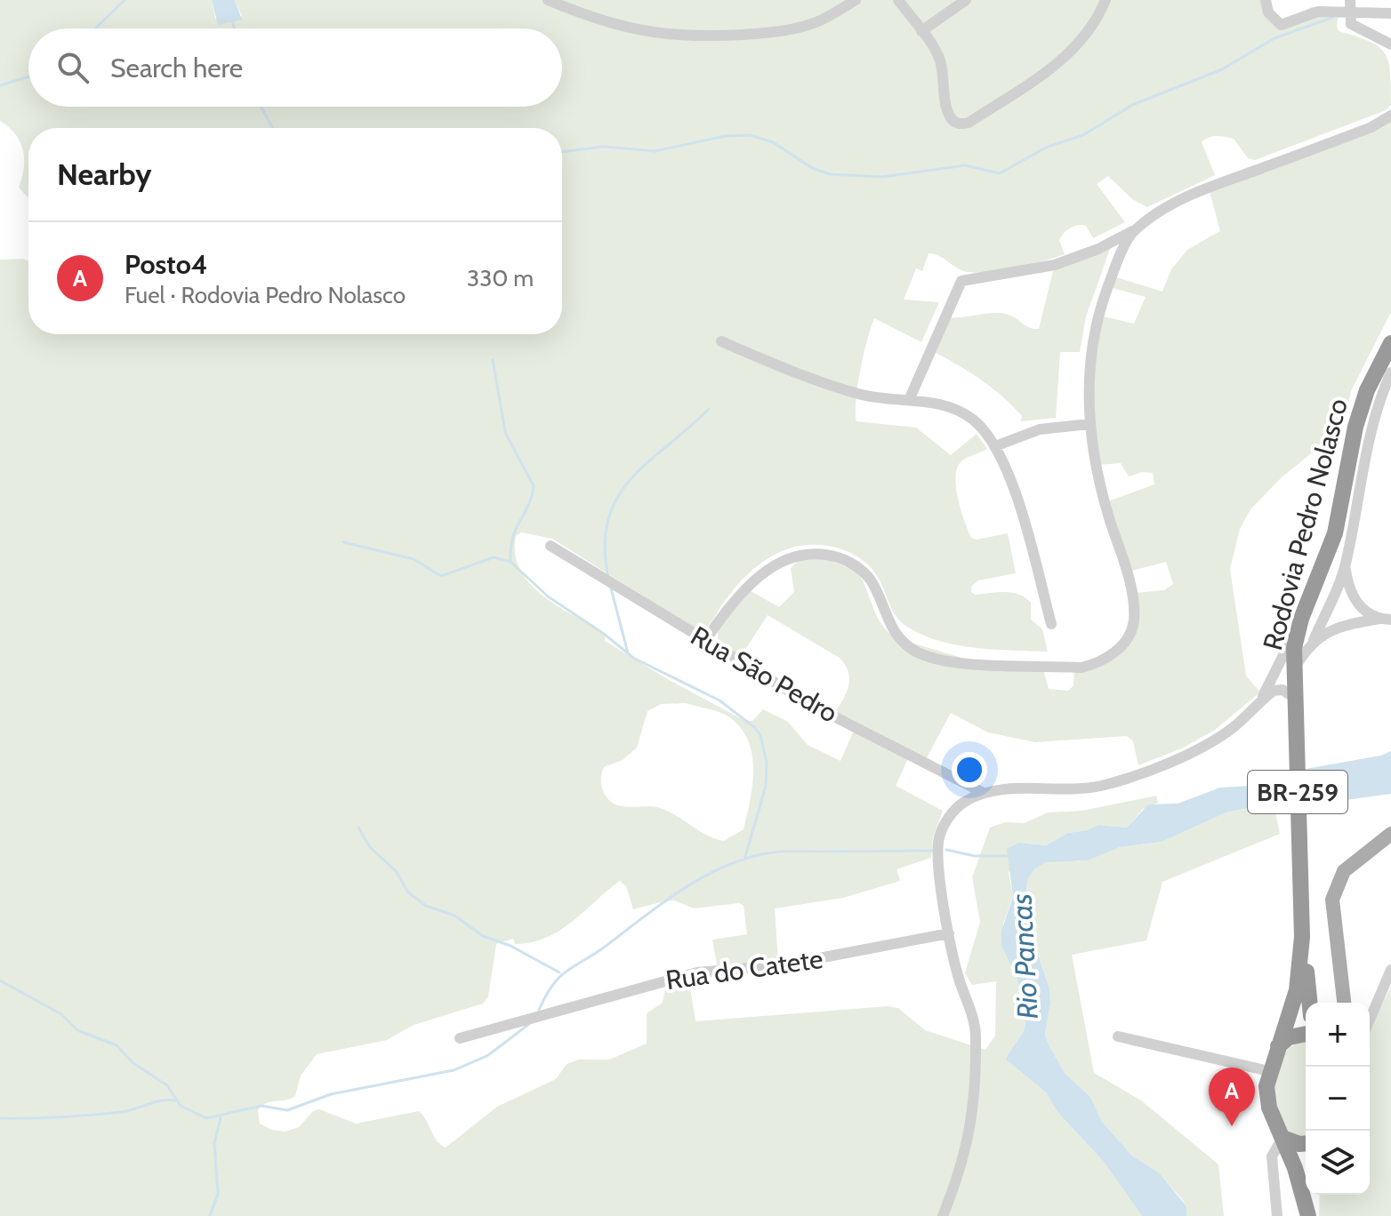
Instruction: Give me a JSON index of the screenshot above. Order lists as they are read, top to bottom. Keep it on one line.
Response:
{"streets":{"highway":["Rodovia Pedro Nolasco","BR-259"],"street":["Rua São Pedro","Rua do Catete"]},"crossings":[["Rodovia Pedro Nolasco","BR-259"]],"water":["Rio Pancas"],"page":{"search":"Search here","heading":"Nearby","list":[{"mark":"A","name":"Posto4","note":"Fuel · Rodovia Pedro Nolasco","value":"330 m"}],"map_buttons":["+","−"],"pins":"A"}}
